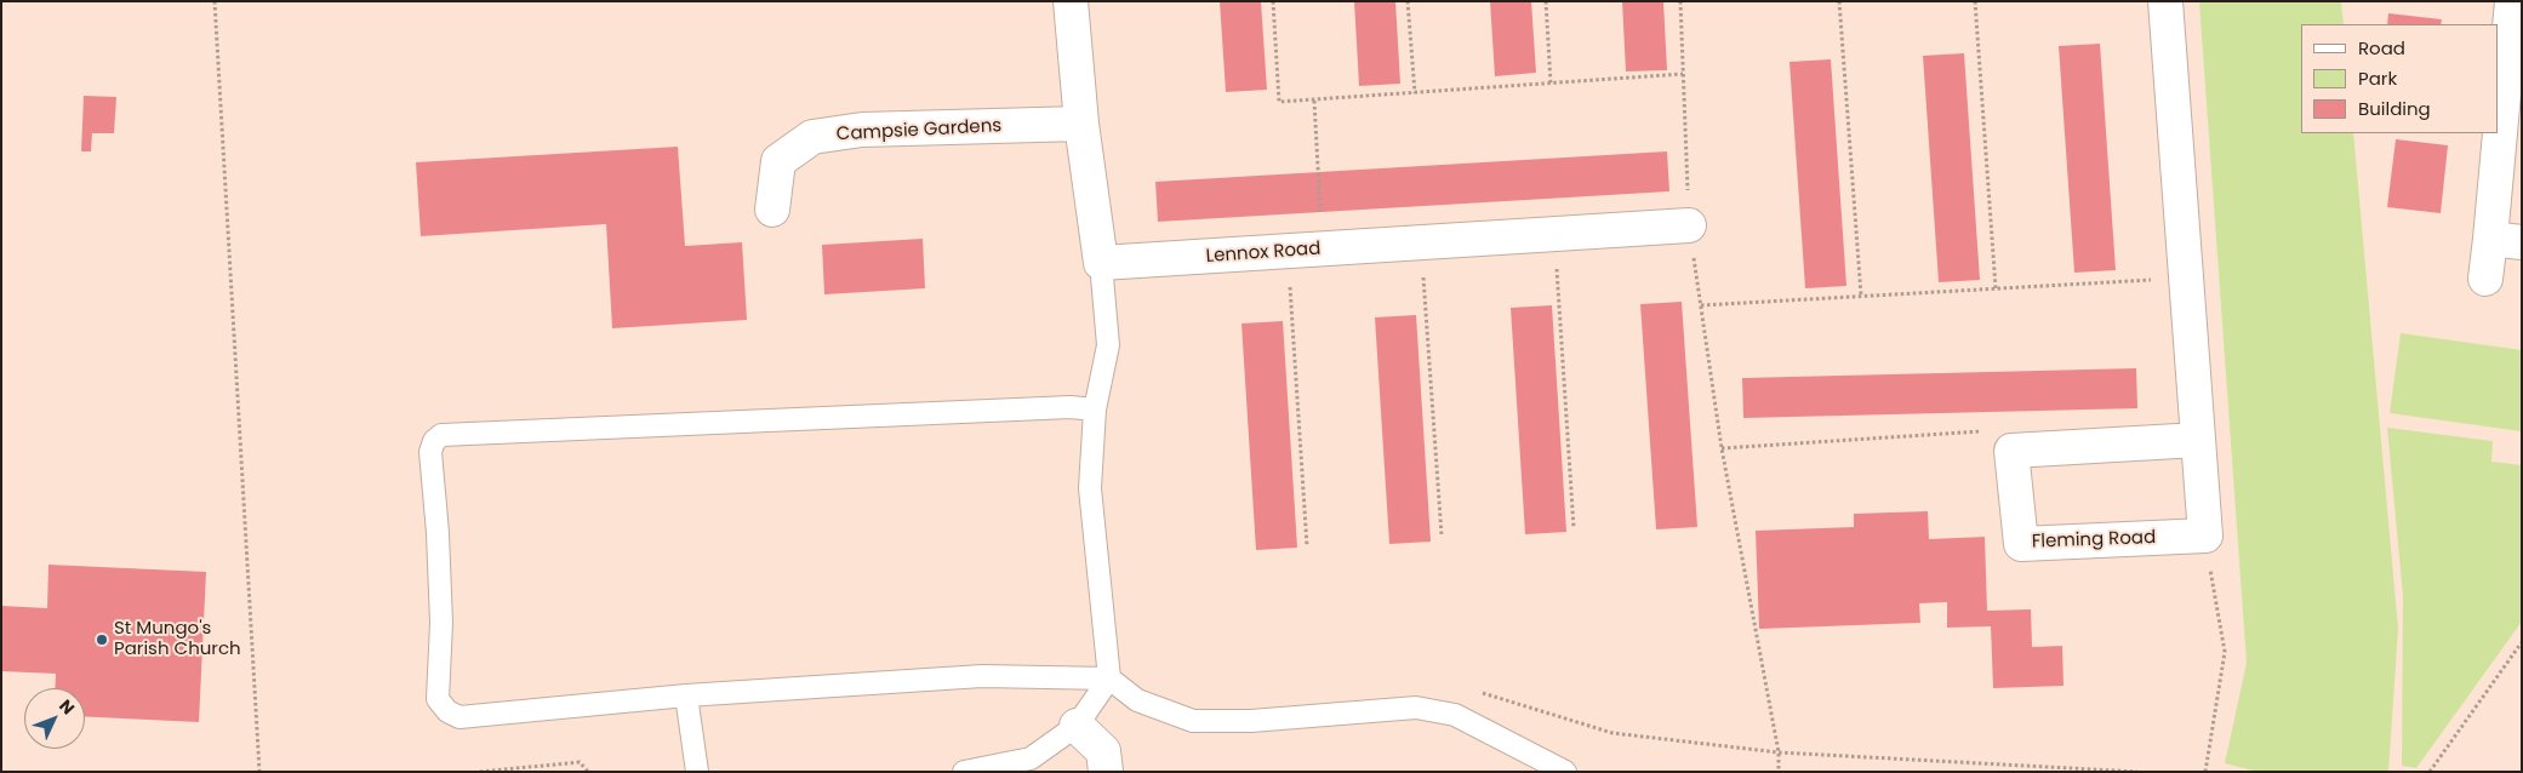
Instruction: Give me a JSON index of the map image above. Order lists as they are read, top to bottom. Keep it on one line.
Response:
{"streets":{"street":["Campsie Gardens","Lennox Road","Fleming Road"]},"places":["St Mungo's Parish Church"],"legend":["Road","Park","Building"],"north":"top right"}
